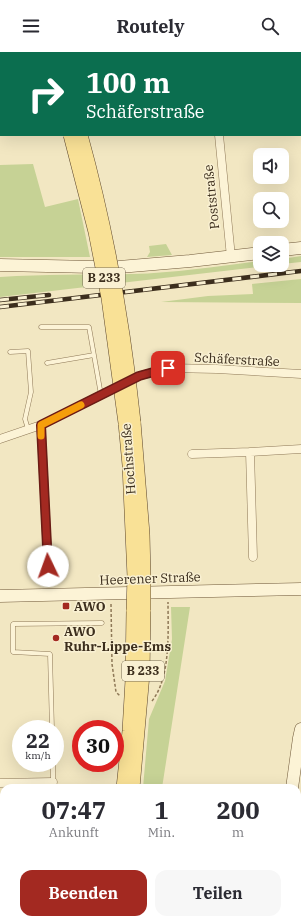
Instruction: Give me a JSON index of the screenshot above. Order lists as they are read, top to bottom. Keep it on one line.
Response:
{"streets":{"main road":["B 233","Hochstraße"],"street":["Poststraße","Schäferstraße","Heerener Straße"]},"places":{"transit":["AWO"],"other":["AWO Ruhr-Lippe-Ems"]},"page":{"header":"Routely","turn":["100 m","Schäferstraße"],"speed":"22 km/h","limit":"30","eta":["07:47","Ankunft","1","Min.","200","m"],"buttons":["Beenden","Teilen"]}}
